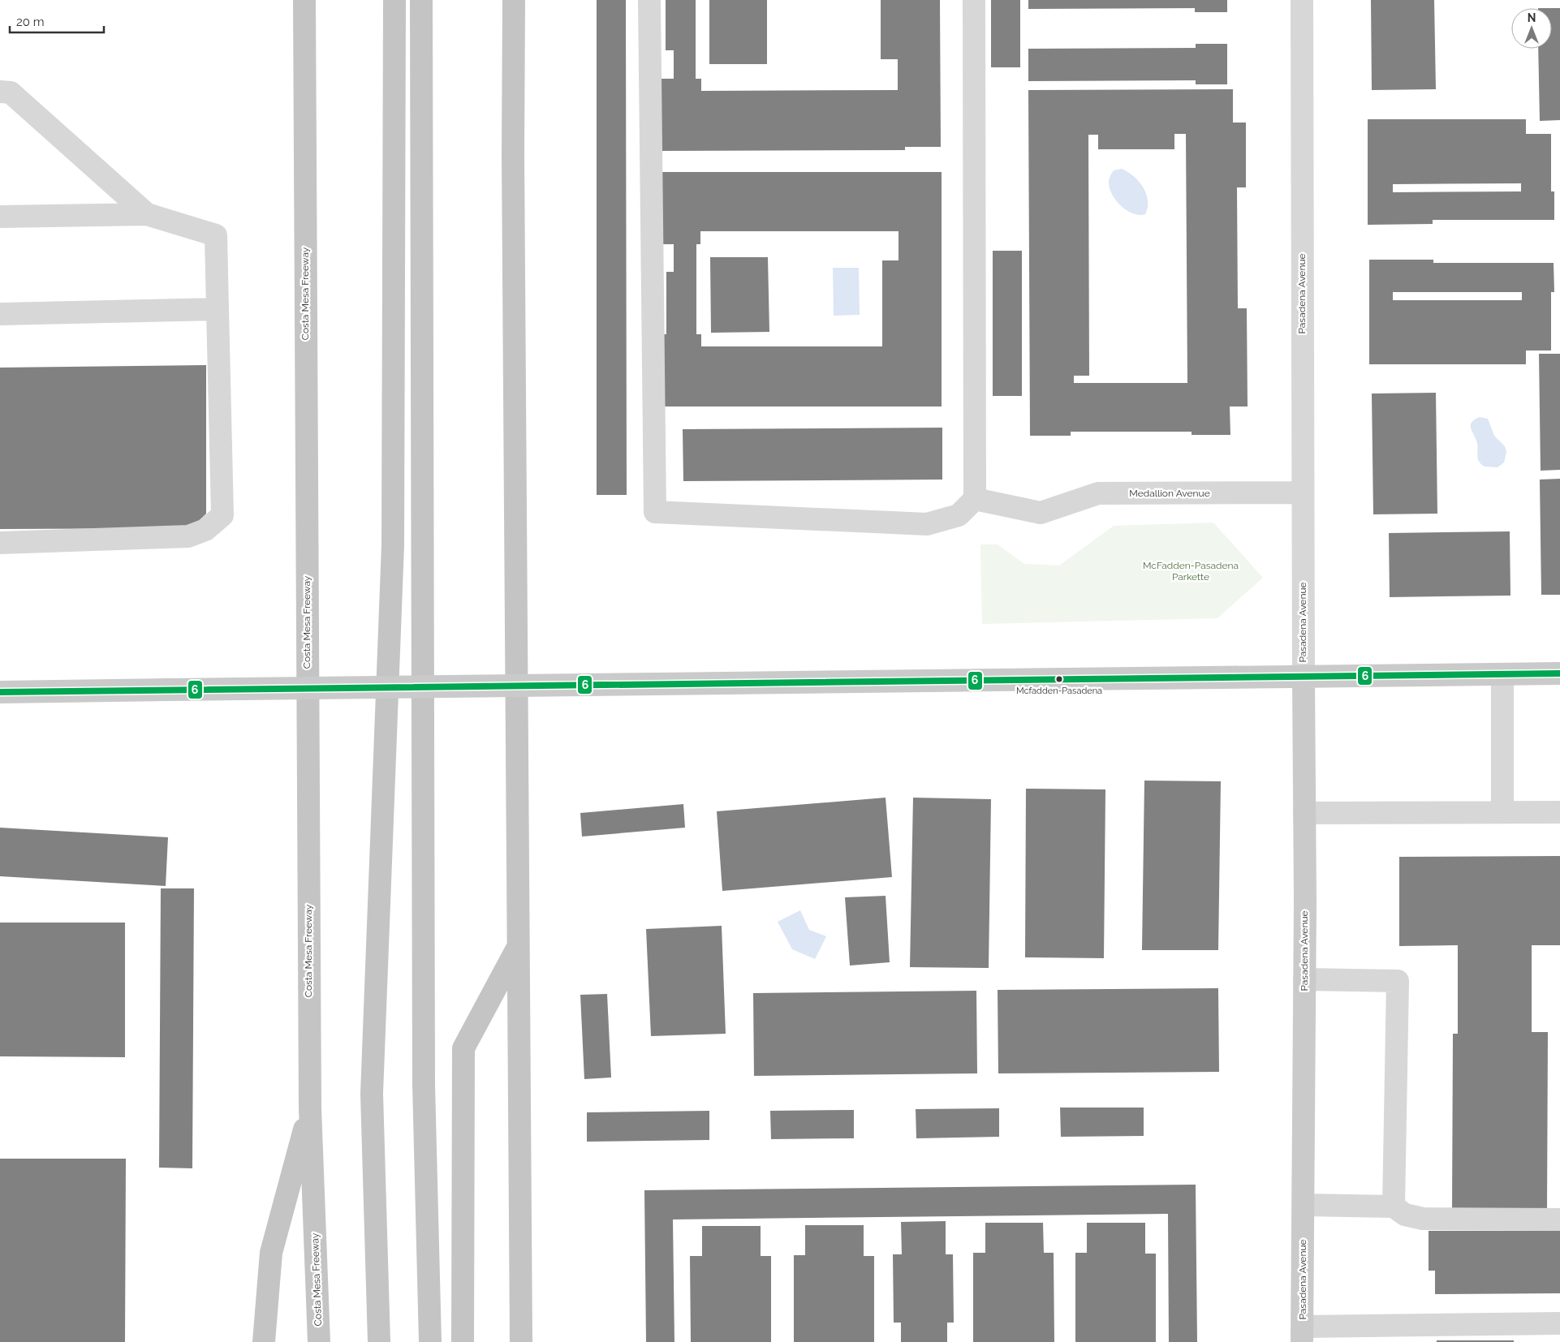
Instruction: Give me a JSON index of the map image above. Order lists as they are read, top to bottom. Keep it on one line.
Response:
{"streets":{"highway":["Costa Mesa Freeway"],"main road":["Pasadena Avenue"],"street":["Medallion Avenue"]},"crossings":[["Pasadena Avenue","Medallion Avenue"]],"parks":["McFadden-Pasadena Parkette"],"places":["Mcfadden-Pasadena"],"lines":["transit line 6"],"scale_bar":"20 m","north":"top"}
